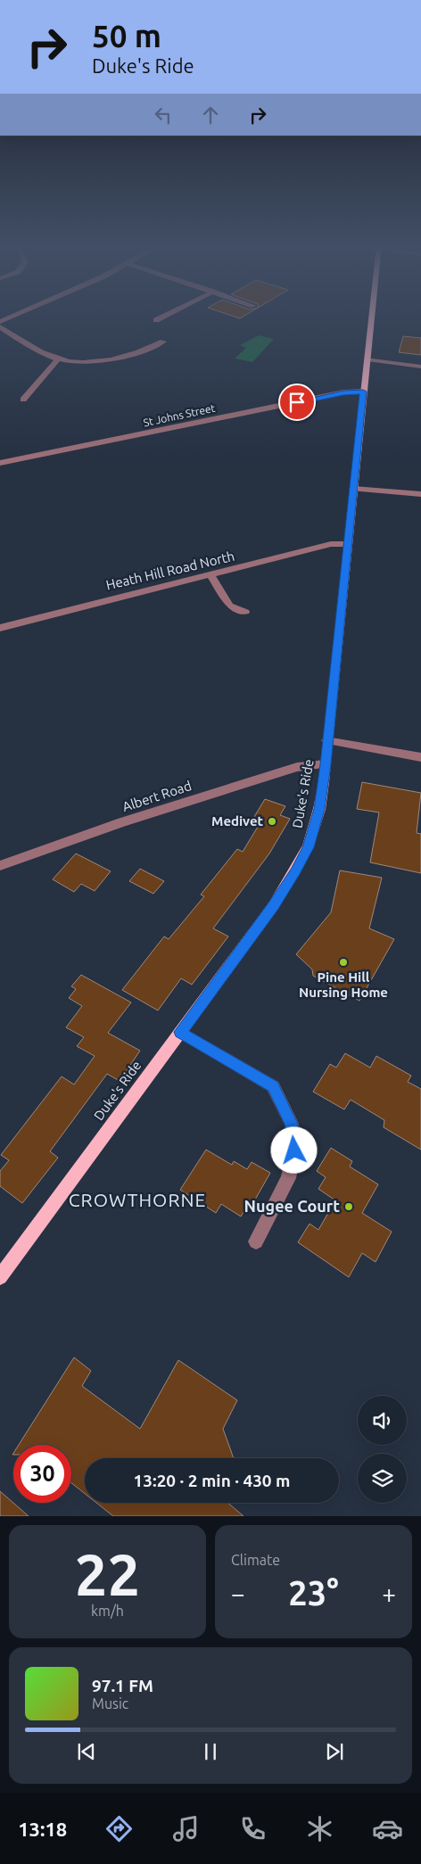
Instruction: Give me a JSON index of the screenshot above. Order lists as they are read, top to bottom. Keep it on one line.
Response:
{"streets":{"main road":["Duke's Ride"],"street":["St Johns Street","Heath Hill Road North","Albert Road"]},"crossings":[["St Johns Street","Duke's Ride"],["Heath Hill Road North","Duke's Ride"],["Duke's Ride","Albert Road"]],"districts":["CROWTHORNE"],"places":["Medivet","Pine Hill Nursing Home","Nugee Court"],"page":{"turn":["50 m","Duke's Ride"],"limit":"30","trip":"13:20 · 2 min · 430 m","tile":[["22","km/h"],"Climate"],"heat":["−","23°","+"],"song":["97.1 FM","Music"],"tabs":"13:18"}}
